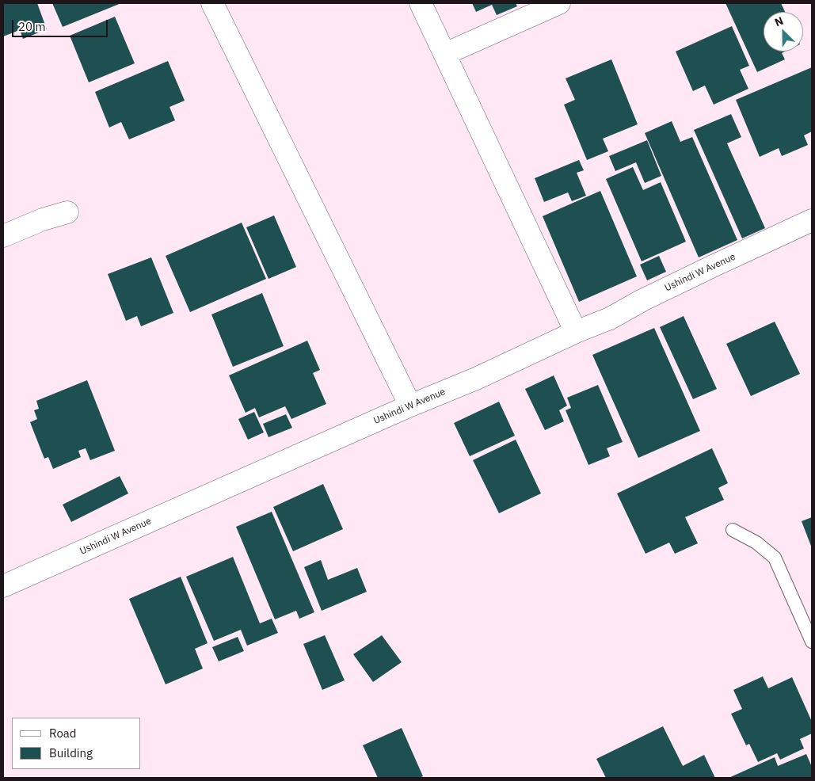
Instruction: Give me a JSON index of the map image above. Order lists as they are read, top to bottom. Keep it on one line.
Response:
{"streets":{"street":["Ushindi W Avenue"]},"legend":["Road","Building"],"scale_bar":"20 m","north":"top left"}
